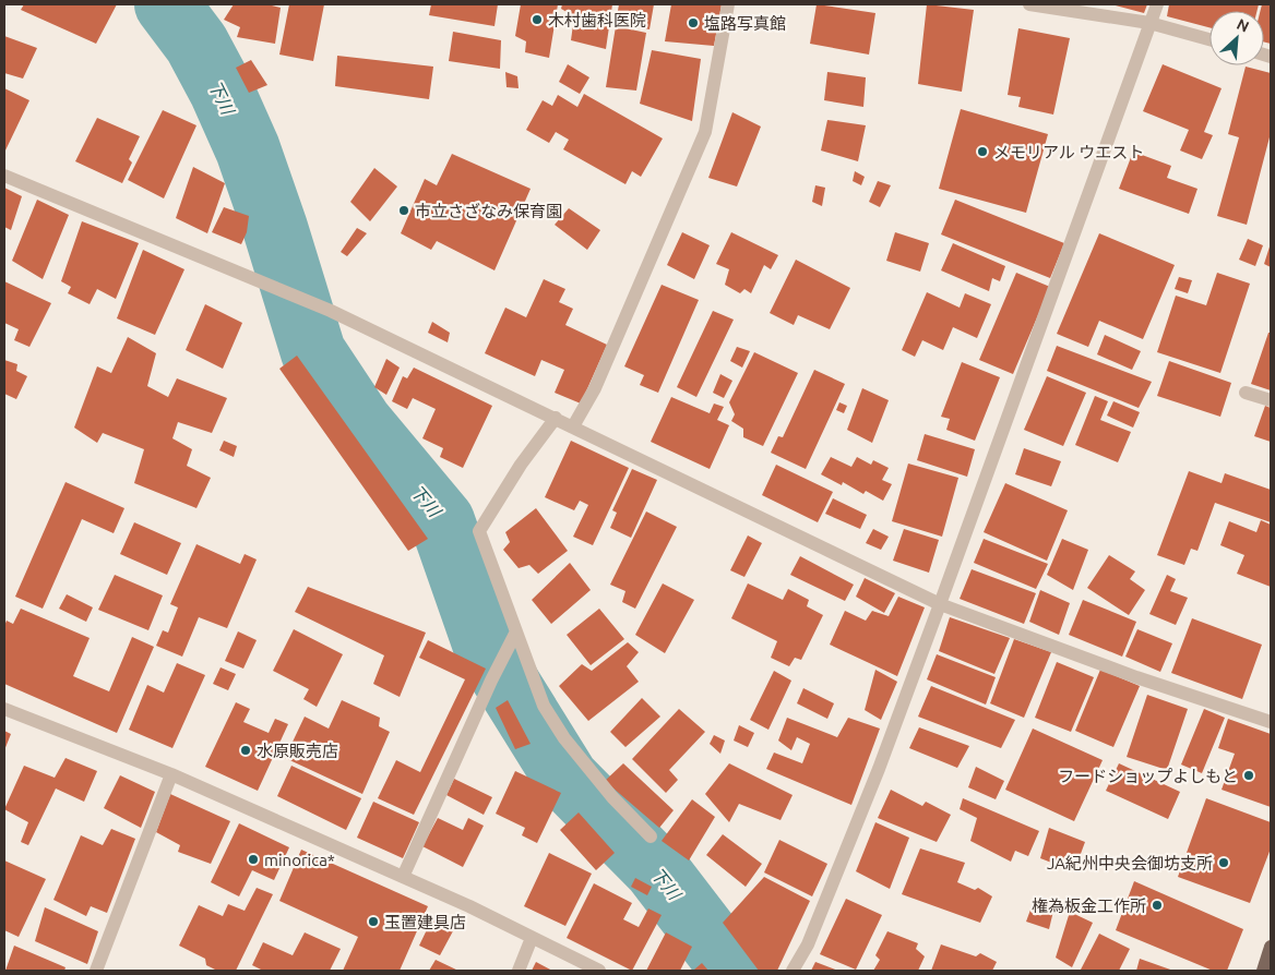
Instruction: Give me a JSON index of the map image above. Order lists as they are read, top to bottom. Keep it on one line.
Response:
{"water":["下川"],"places":["木村歯科医院","塩路写真館","メモリアル ウエスト","市立さざなみ保育園","水原販売店","フードショップよしもと","minorica*","JA紀州中央会御坊支所","権為板金工作所","玉置建具店"],"north":"top right"}
